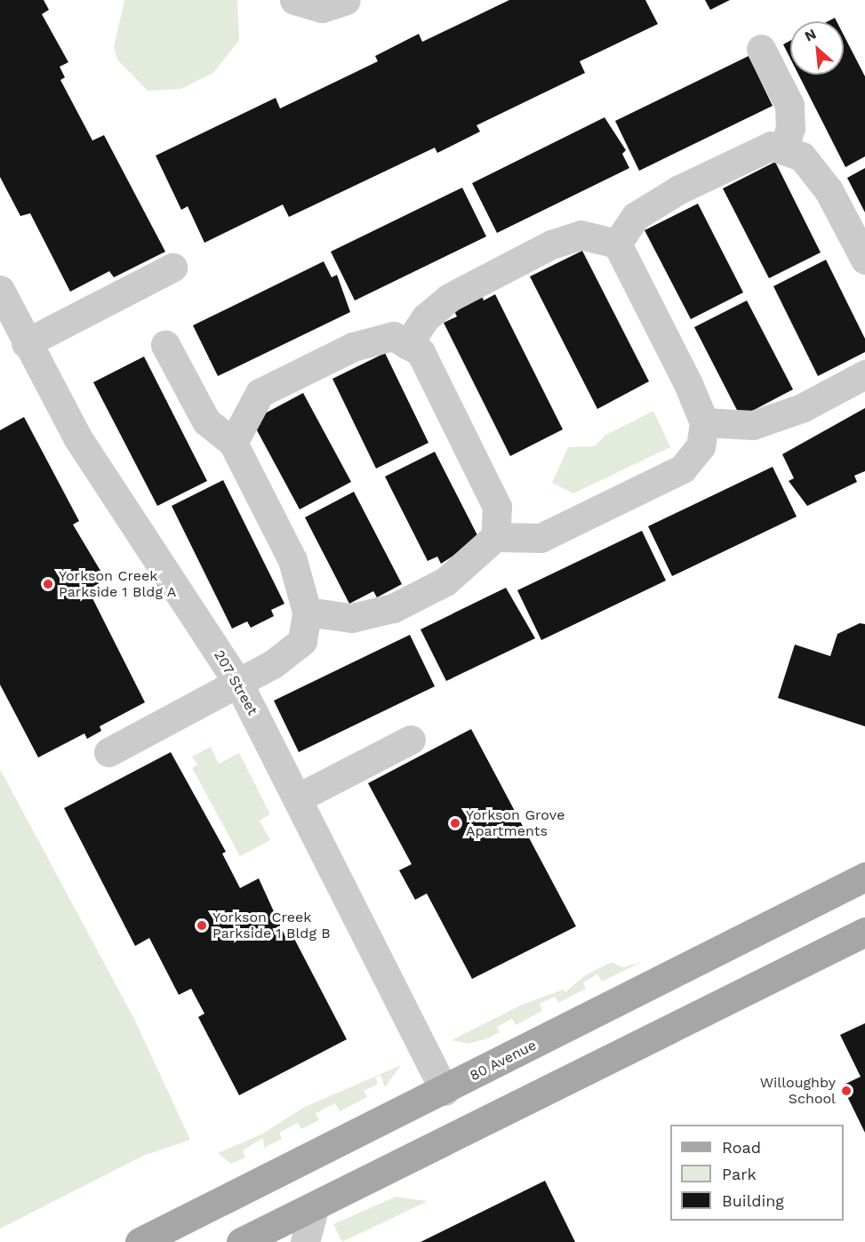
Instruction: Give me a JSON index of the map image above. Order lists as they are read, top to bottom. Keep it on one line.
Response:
{"streets":{"main road":["80 Avenue"],"street":["207 Street"]},"crossings":[["207 Street","80 Avenue"]],"places":["Yorkson Creek Parkside 1 Bldg A","Yorkson Grove Apartments","Yorkson Creek Parkside 1 Bldg B","Willoughby School"],"legend":["Road","Park","Building"],"north":"top left"}
